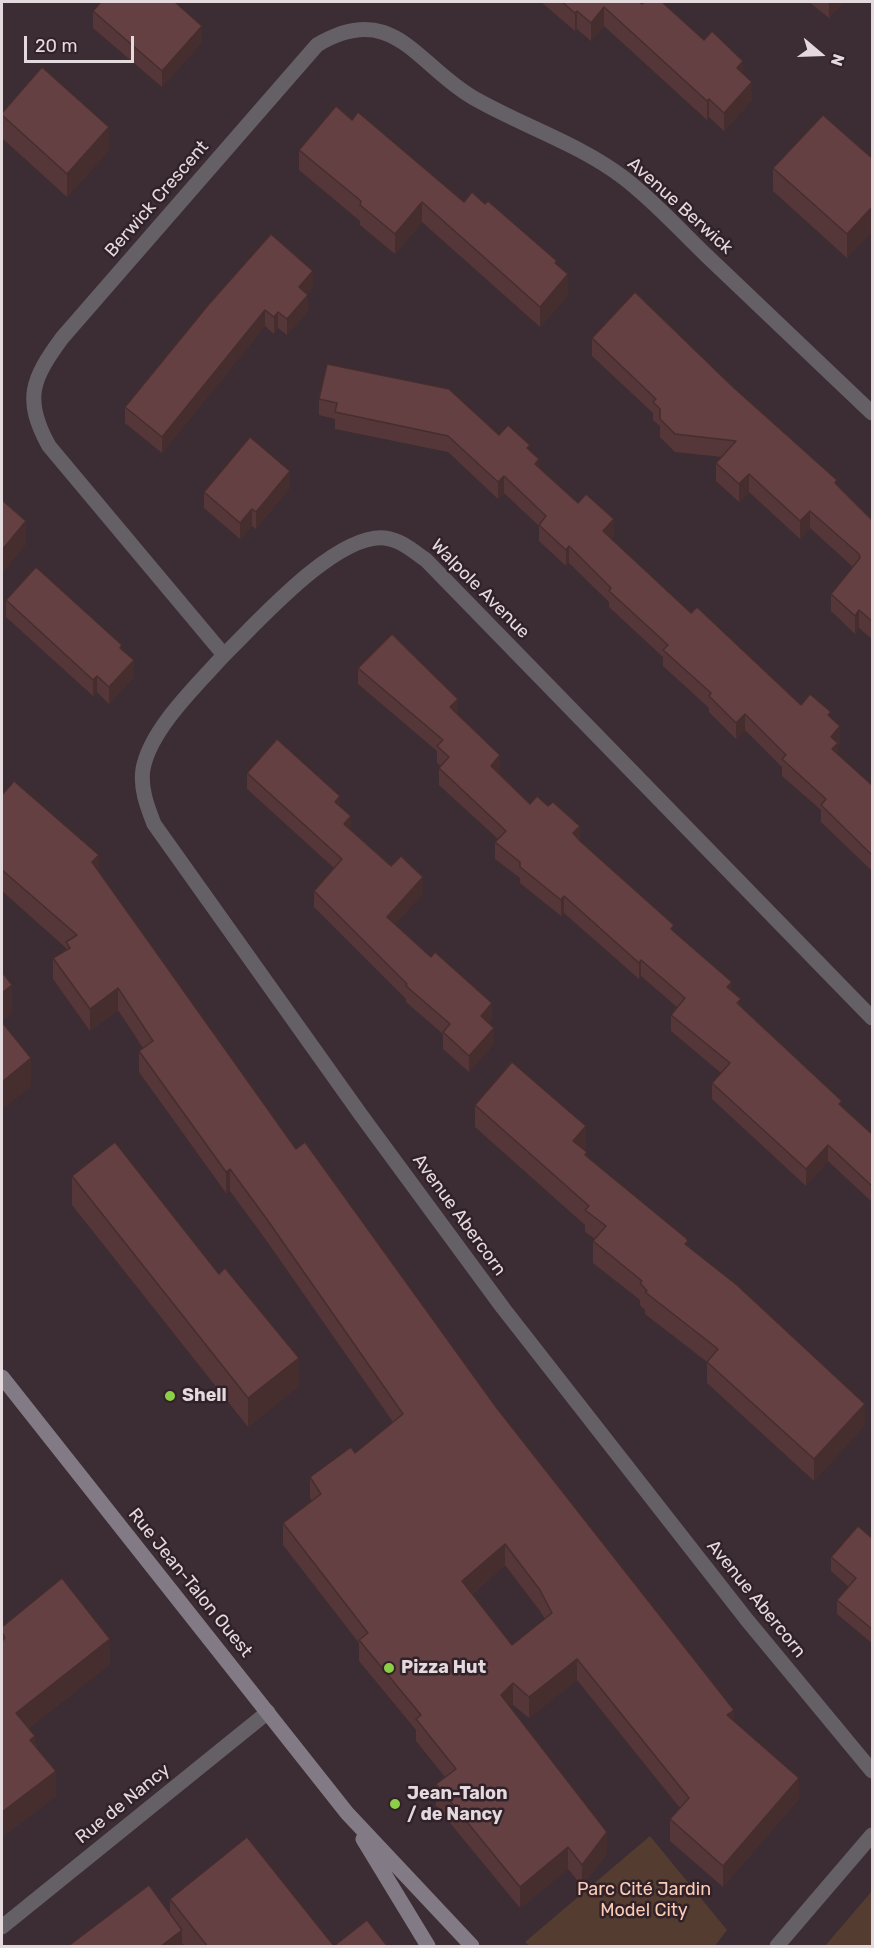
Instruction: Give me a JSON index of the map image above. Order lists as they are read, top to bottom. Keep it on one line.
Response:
{"streets":{"main road":["Rue Jean-Talon Ouest"],"street":["Berwick Crescent","Avenue Berwick","Walpole Avenue","Avenue Abercorn","Rue de Nancy"]},"crossings":[["Berwick Crescent","Avenue Berwick"],["Berwick Crescent","Walpole Avenue"],["Berwick Crescent","Avenue Abercorn"],["Walpole Avenue","Avenue Abercorn"],["Rue Jean-Talon Ouest","Rue de Nancy"]],"parks":["Parc Cité Jardin Model City"],"places":["Shell","Pizza Hut","Jean-Talon / de Nancy"],"scale_bar":"20 m","north":"right"}
